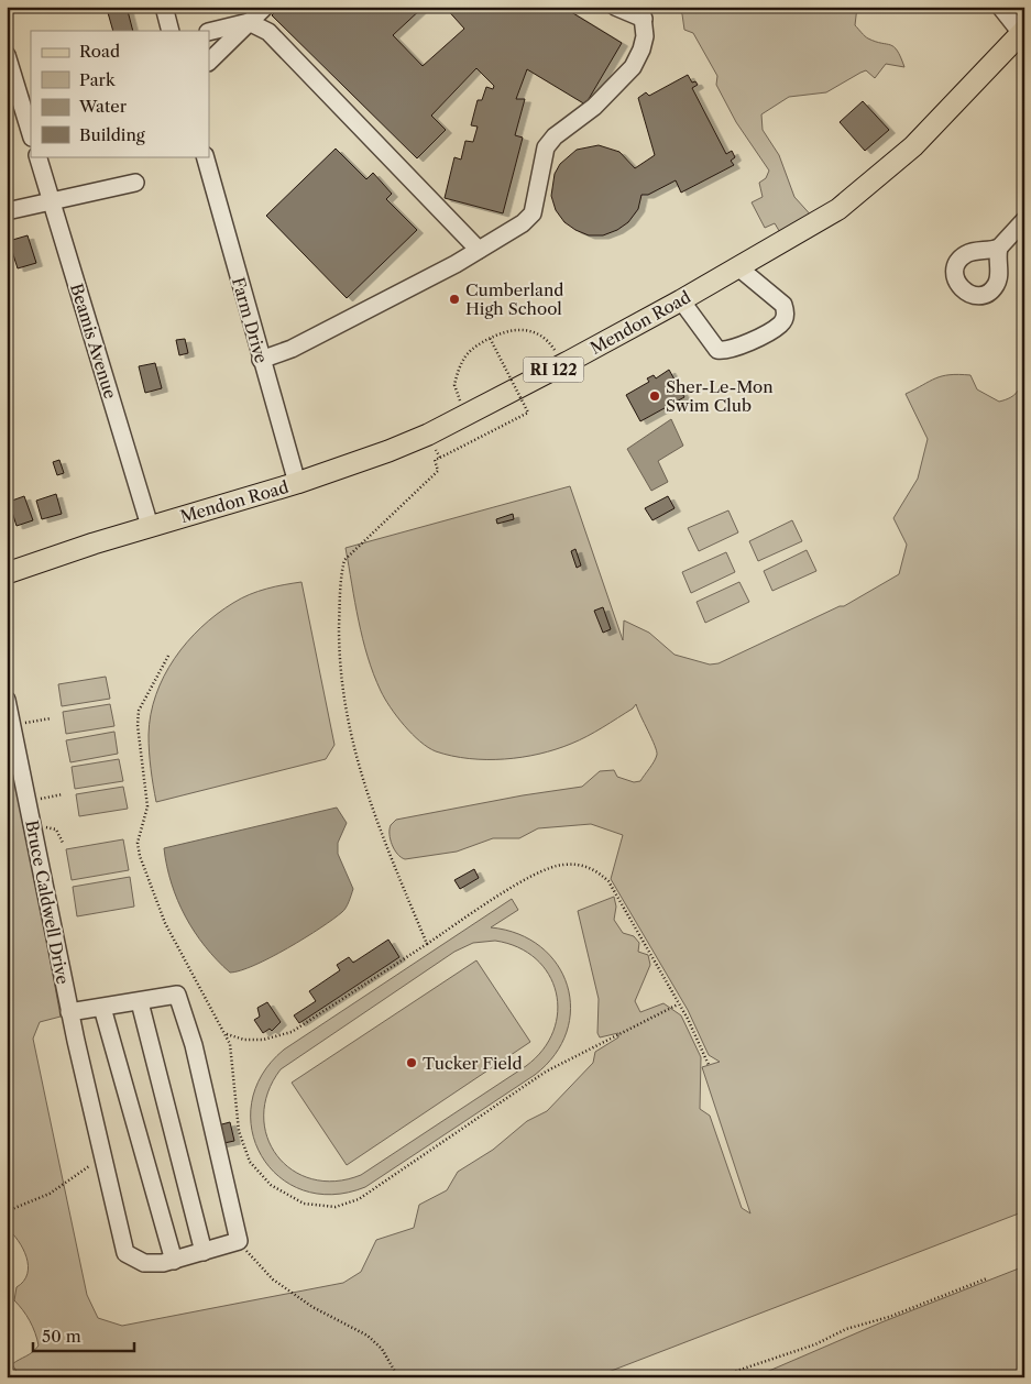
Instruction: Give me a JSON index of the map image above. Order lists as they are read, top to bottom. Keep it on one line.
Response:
{"streets":{"main road":["Mendon Road","RI 122"],"street":["Farm Drive","Beamis Avenue","Bruce Caldwell Drive"]},"crossings":[["Farm Drive","Mendon Road"],["Mendon Road","Beamis Avenue"]],"places":["Cumberland High School","Sher-Le-Mon Swim Club","Tucker Field"],"legend":["Road","Park","Water","Building"],"scale_bar":"50 m"}
